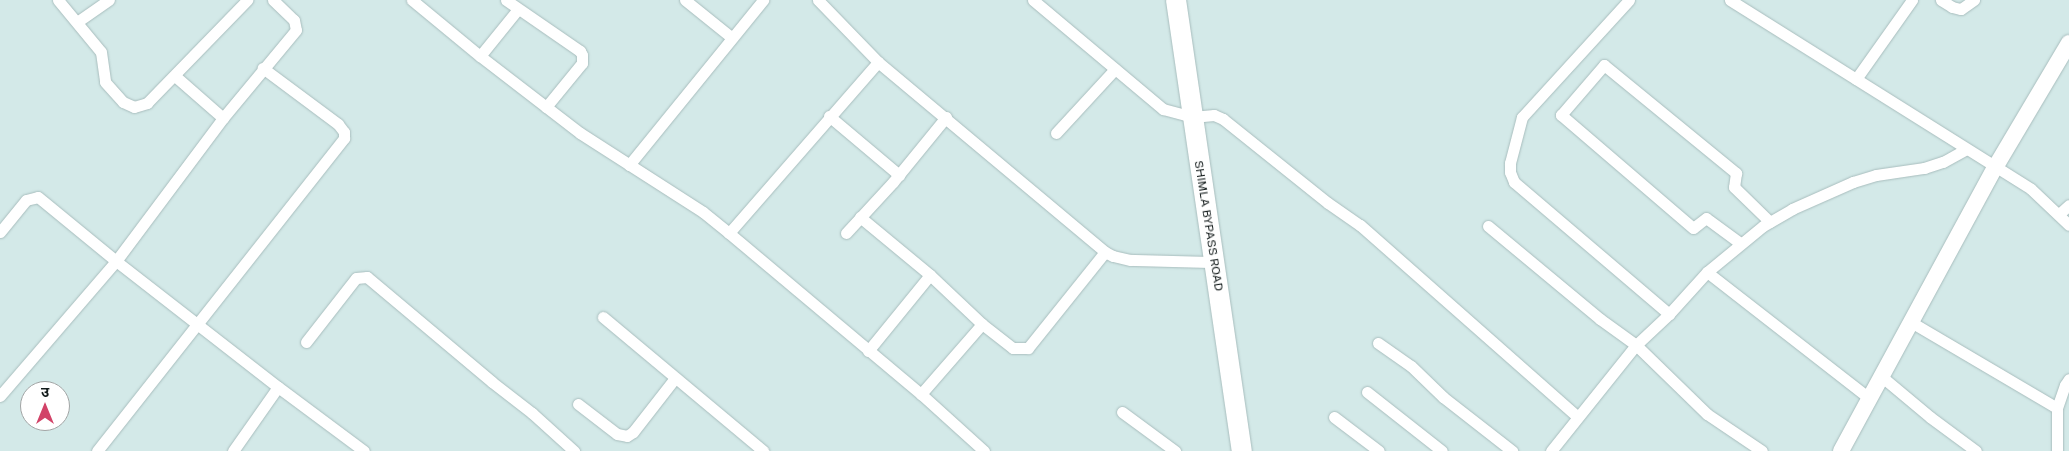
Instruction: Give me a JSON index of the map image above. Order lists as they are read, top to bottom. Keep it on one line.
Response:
{"streets":{"highway":["SHIMLA BYPASS ROAD"]},"north":"top"}
